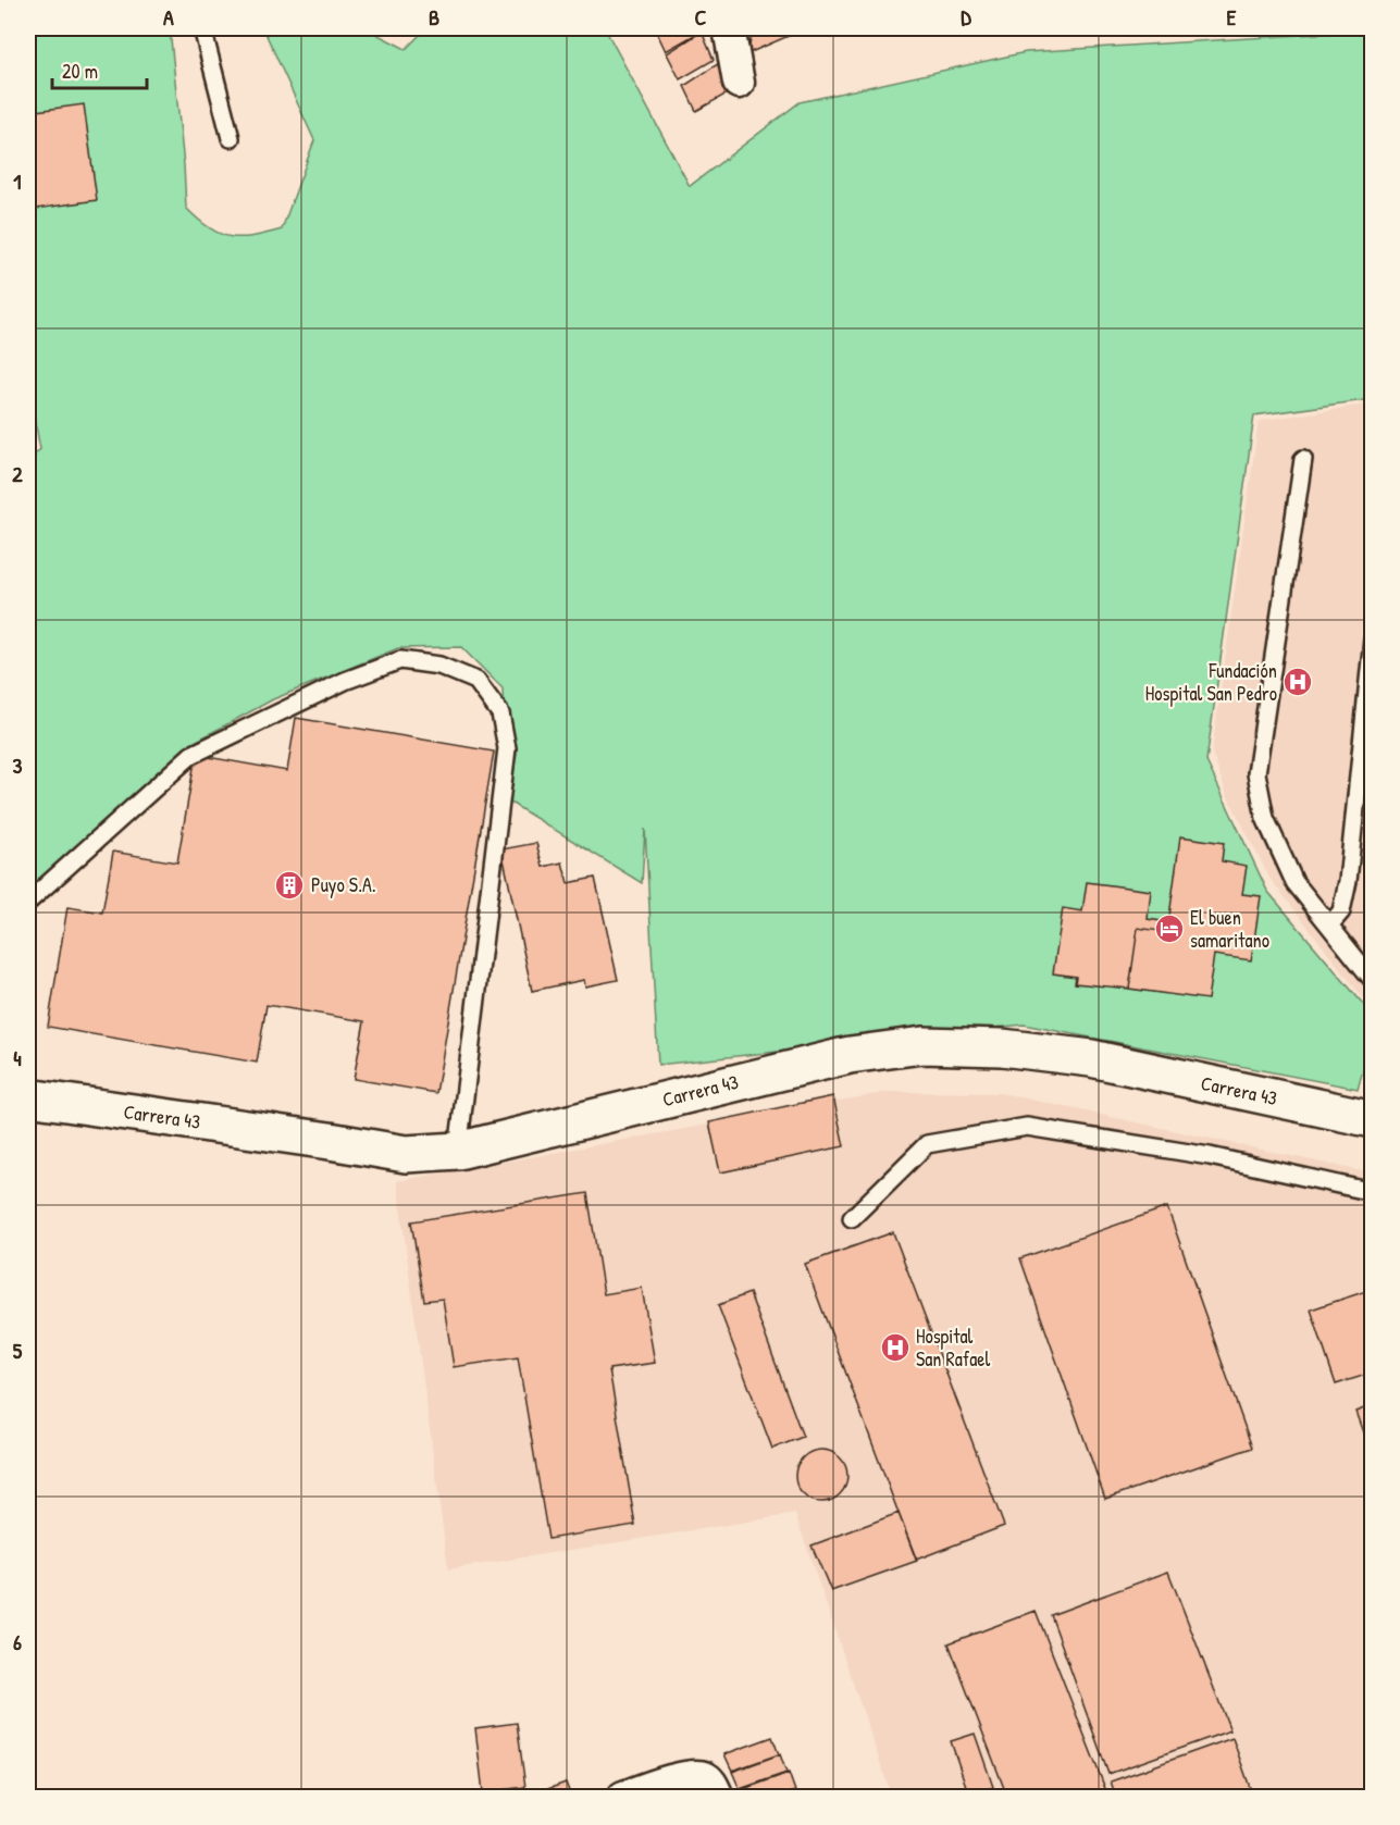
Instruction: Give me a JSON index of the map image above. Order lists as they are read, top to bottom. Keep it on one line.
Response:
{"streets":{"street":["Carrera 43"]},"places":{"hospital":["Fundación Hospital San Pedro","Hospital San Rafael"],"building":["Puyo S.A."],"hotel":["El buen samaritano"]},"scale_bar":"20 m","grid":{"columns":["A","B","C","D","E"],"rows":["1","2","3","4","5","6"]}}
